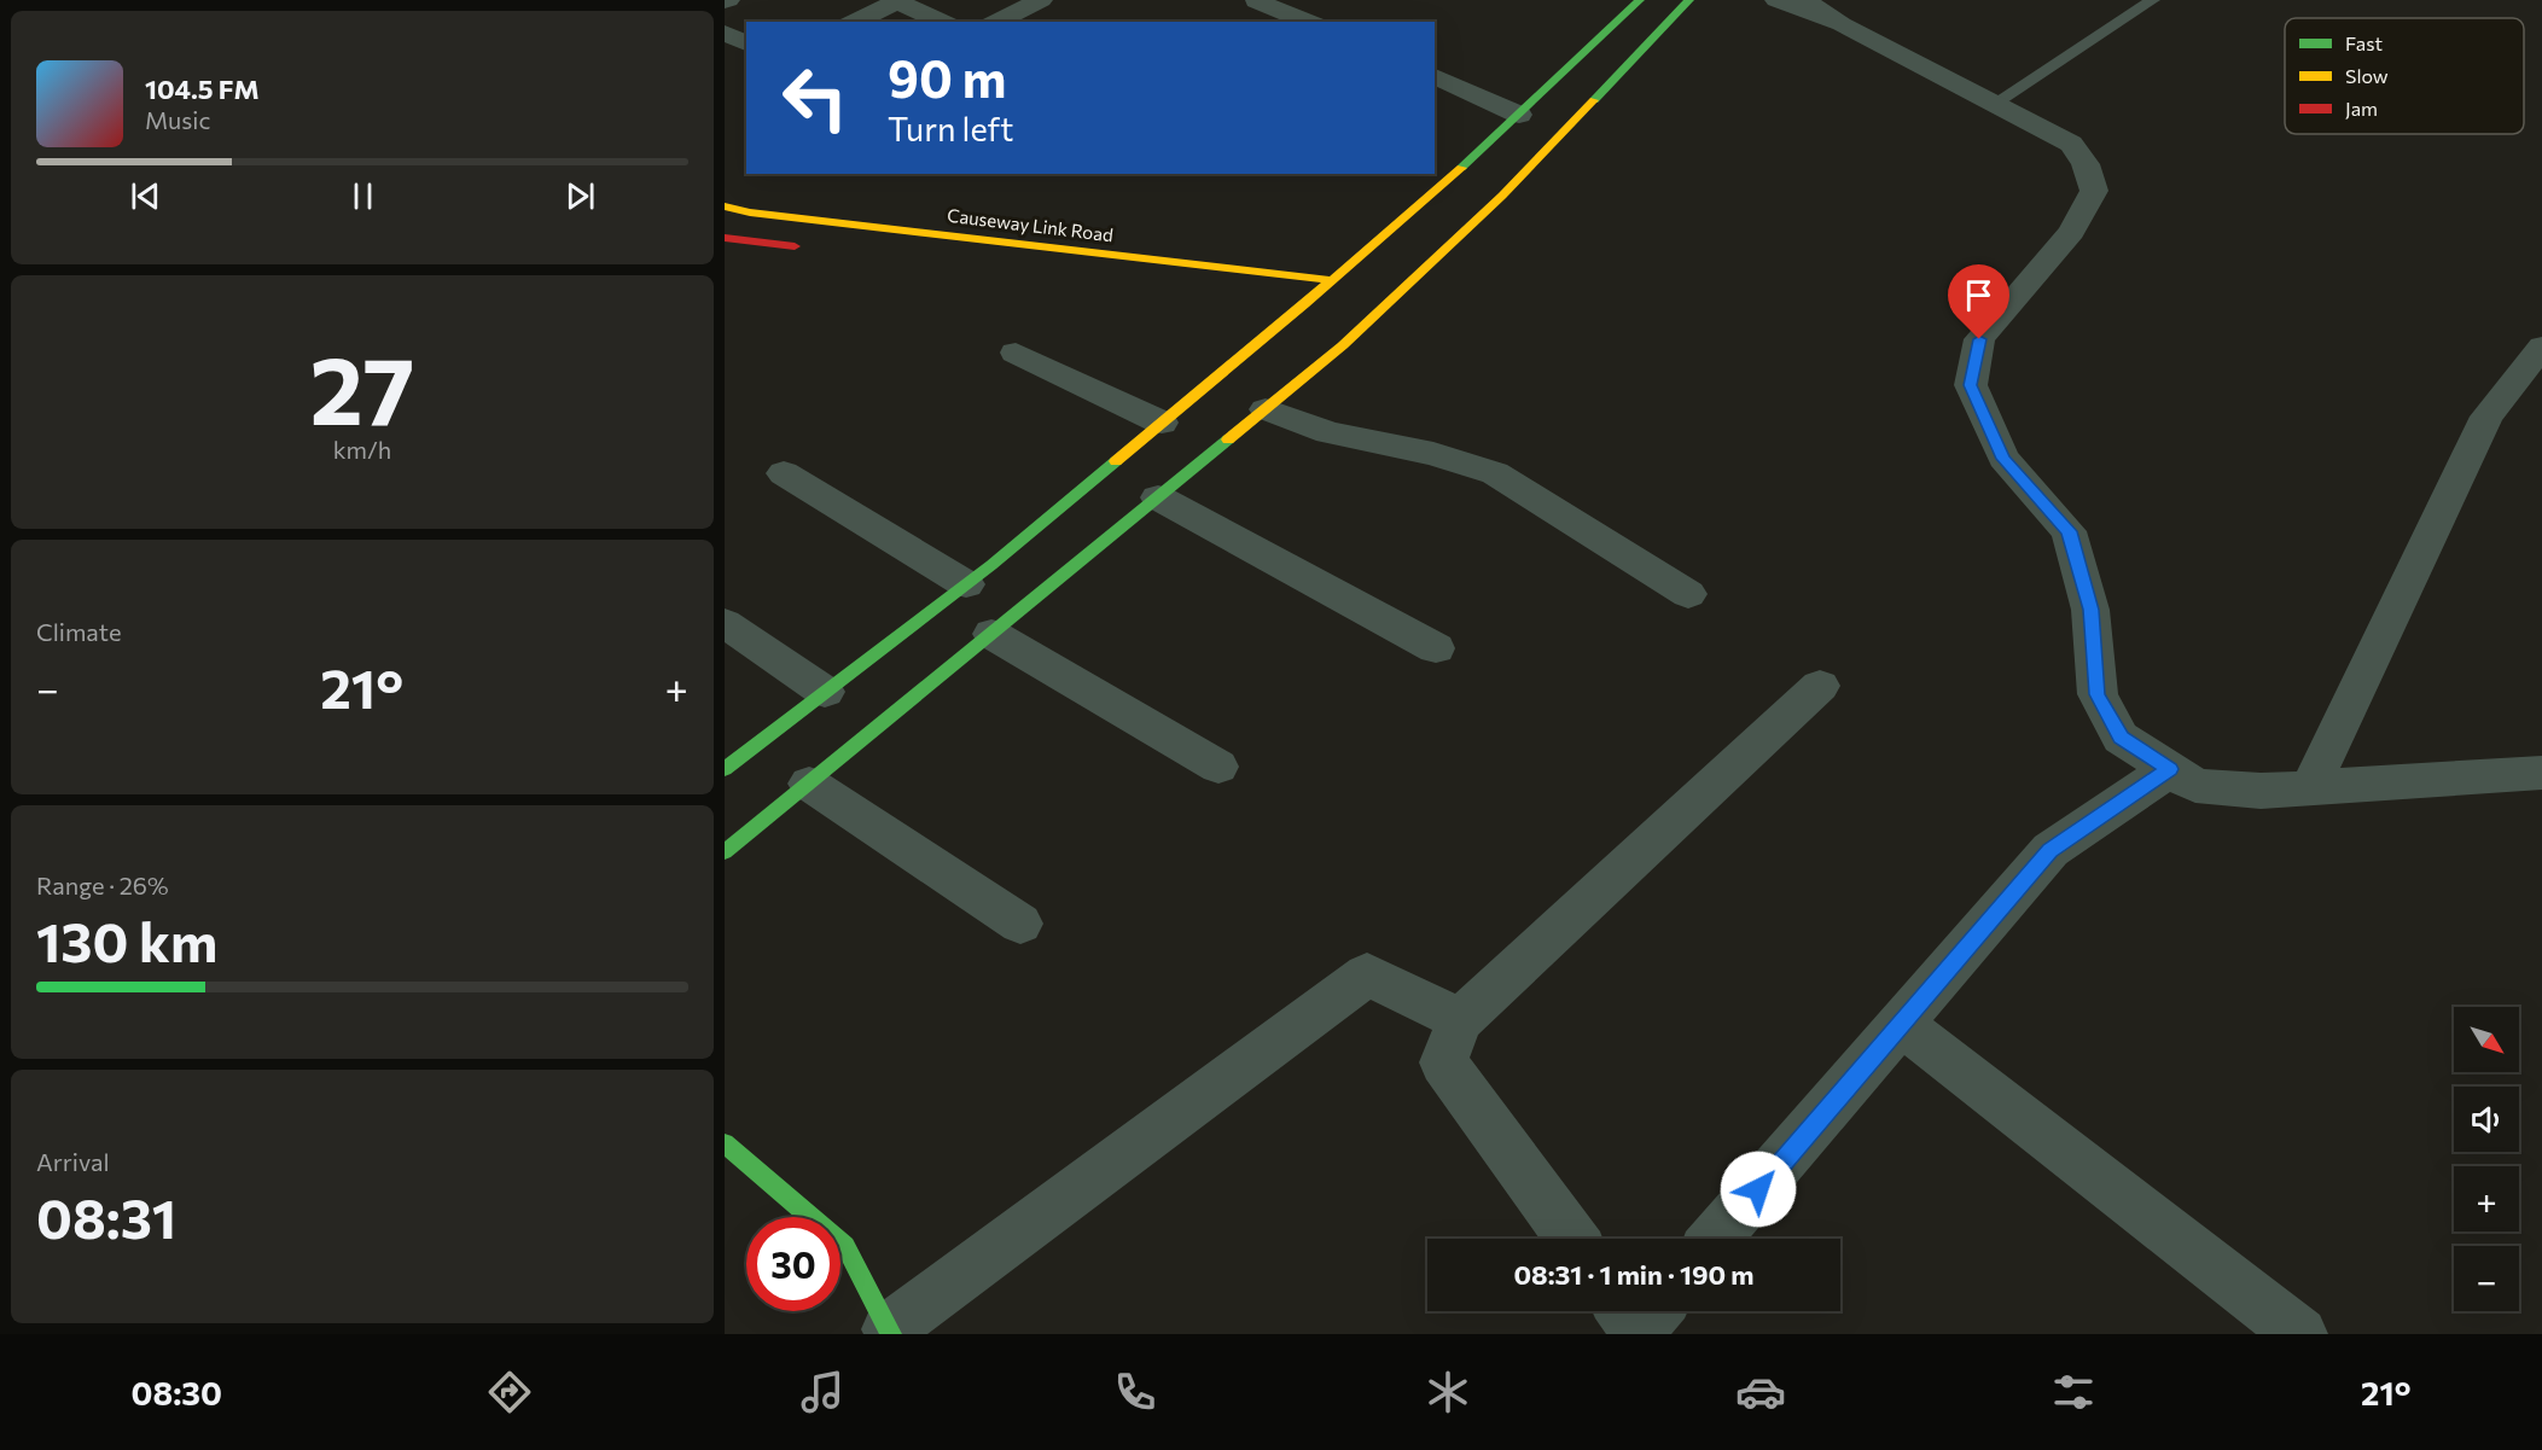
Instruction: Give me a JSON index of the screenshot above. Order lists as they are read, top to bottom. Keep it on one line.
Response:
{"streets":{"main road":["Causeway Link Road"]},"legend":["Fast","Slow","Jam"],"north":"bottom right","page":{"turn":["90 m","Turn left"],"song":["104.5 FM","Music"],"tile":[["27","km/h"],"Climate",["Range · 26%","130 km"],["Arrival","08:31"]],"heat":["−","21°","+"],"map_buttons":["+","−"],"limit":"30","trip":"08:31 · 1 min · 190 m","tabs":["08:30","21°"]}}
